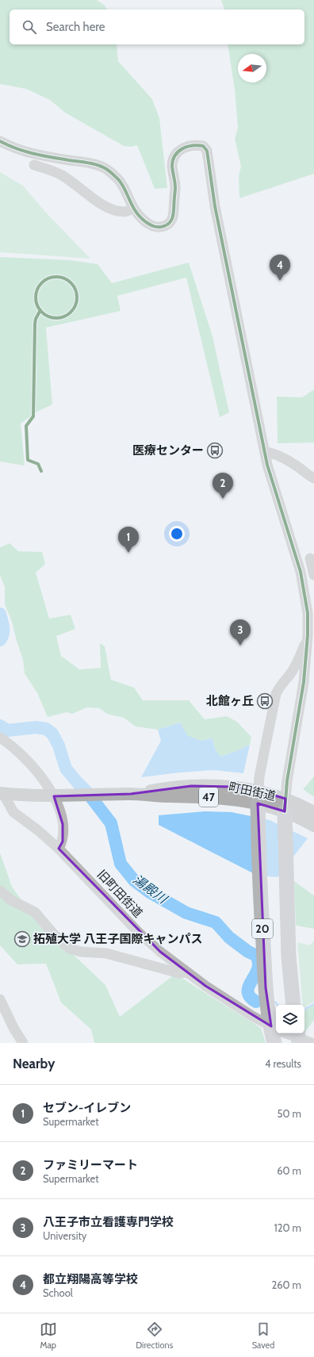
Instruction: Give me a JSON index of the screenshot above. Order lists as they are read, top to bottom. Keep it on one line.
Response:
{"streets":{"highway":["20"],"main road":["町田街道","47"],"street":["旧町田街道"]},"crossings":[["町田街道","47"],["町田街道","20"],["47","旧町田街道"]],"water":["湯殿川"],"places":{"bus stop":["医療センター","北館ヶ丘"],"school or university":["拓殖大学 八王子国際キャンパス"]},"north":"left","page":{"search":"Search here","pins":["4","2","1","3"],"heading":["Nearby","4 results"],"list":[{"mark":"1","name":"セブン-イレブン","note":"Supermarket","value":"50 m"},{"mark":"2","name":"ファミリーマート","note":"Supermarket","value":"60 m"},{"mark":"3","name":"八王子市立看護専門学校","note":"University","value":"120 m"},{"mark":"4","name":"都立翔陽高等学校","note":"School","value":"260 m"}],"nav":["Map","Directions","Saved"]}}
